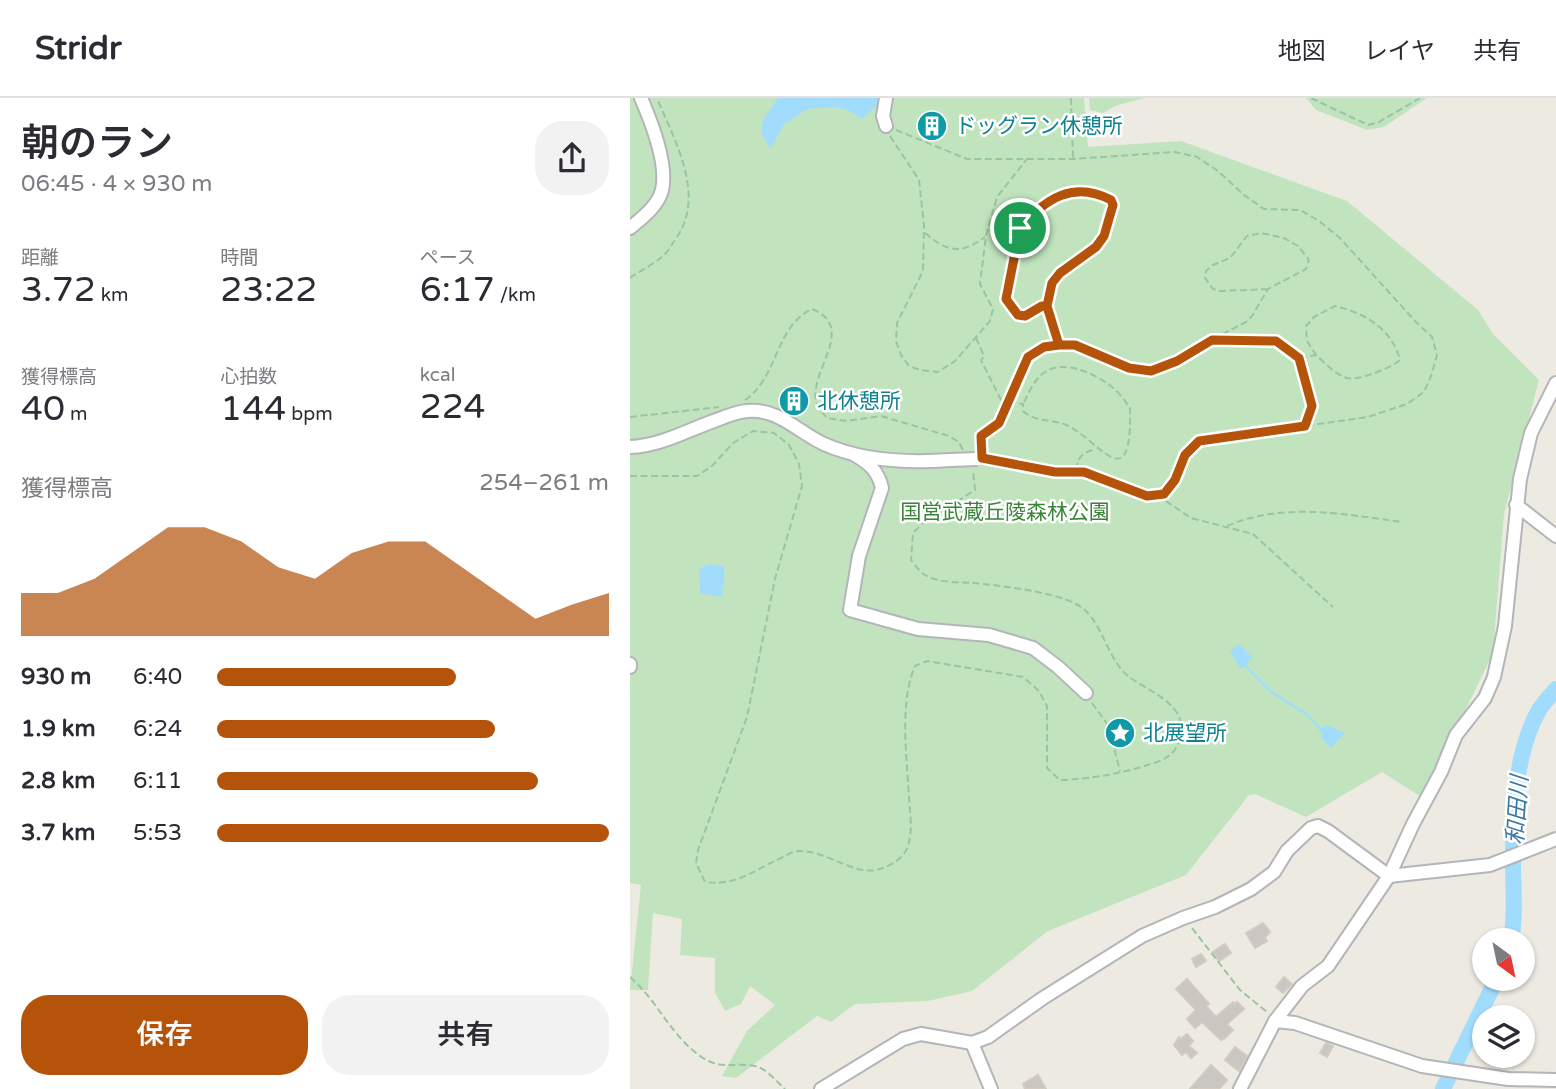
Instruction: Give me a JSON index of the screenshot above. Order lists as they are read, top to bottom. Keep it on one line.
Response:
{"water":["和田川"],"parks":["国営武蔵丘陵森林公園"],"places":{"building":["ドッグラン休憩所","北休憩所"],"place":["北展望所"]},"north":"bottom right","page":{"header":"Stridr","nav":["地図","レイヤ","共有"],"heading":["朝のラン","06:45 · 4 × 930 m"],"stats":[["距離","3.72 km"],["時間","23:22"],["ペース","6:17 /km"],["獲得標高","40 m"],["心拍数","144 bpm"],["kcal","224"]],"chart":["獲得標高","254–261 m"],"list":[{"name":"930 m","note":"6:40"},{"name":"1.9 km","note":"6:24"},{"name":"2.8 km","note":"6:11"},{"name":"3.7 km","note":"5:53"}],"buttons":["保存","共有"]}}
